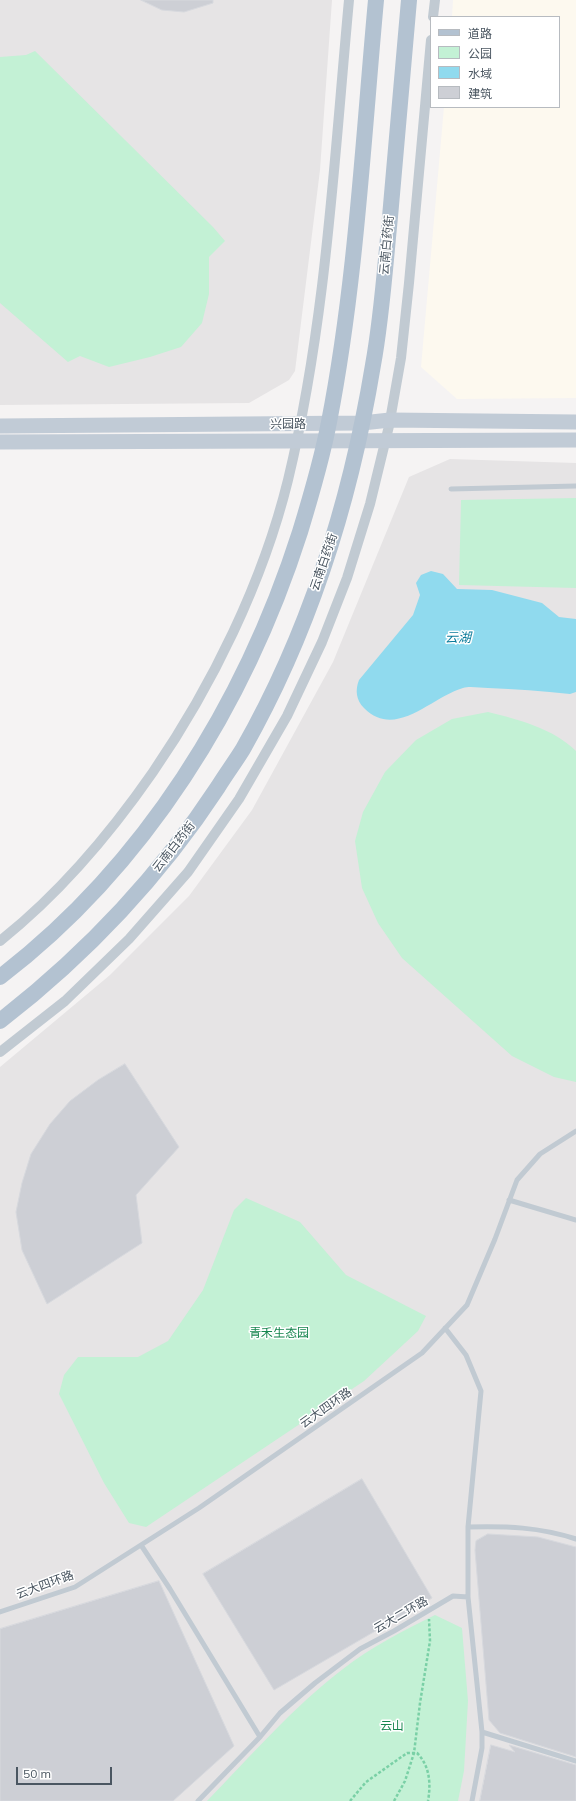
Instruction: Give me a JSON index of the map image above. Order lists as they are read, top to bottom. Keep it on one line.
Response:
{"streets":{"main road":["云南白药街","兴园路"],"lane":["云大四环路","云大二环路"]},"crossings":[["云南白药街","兴园路"]],"water":["云湖"],"parks":["青禾生态园","云山"],"legend":["道路","公园","水域","建筑"],"scale_bar":"50 m"}
